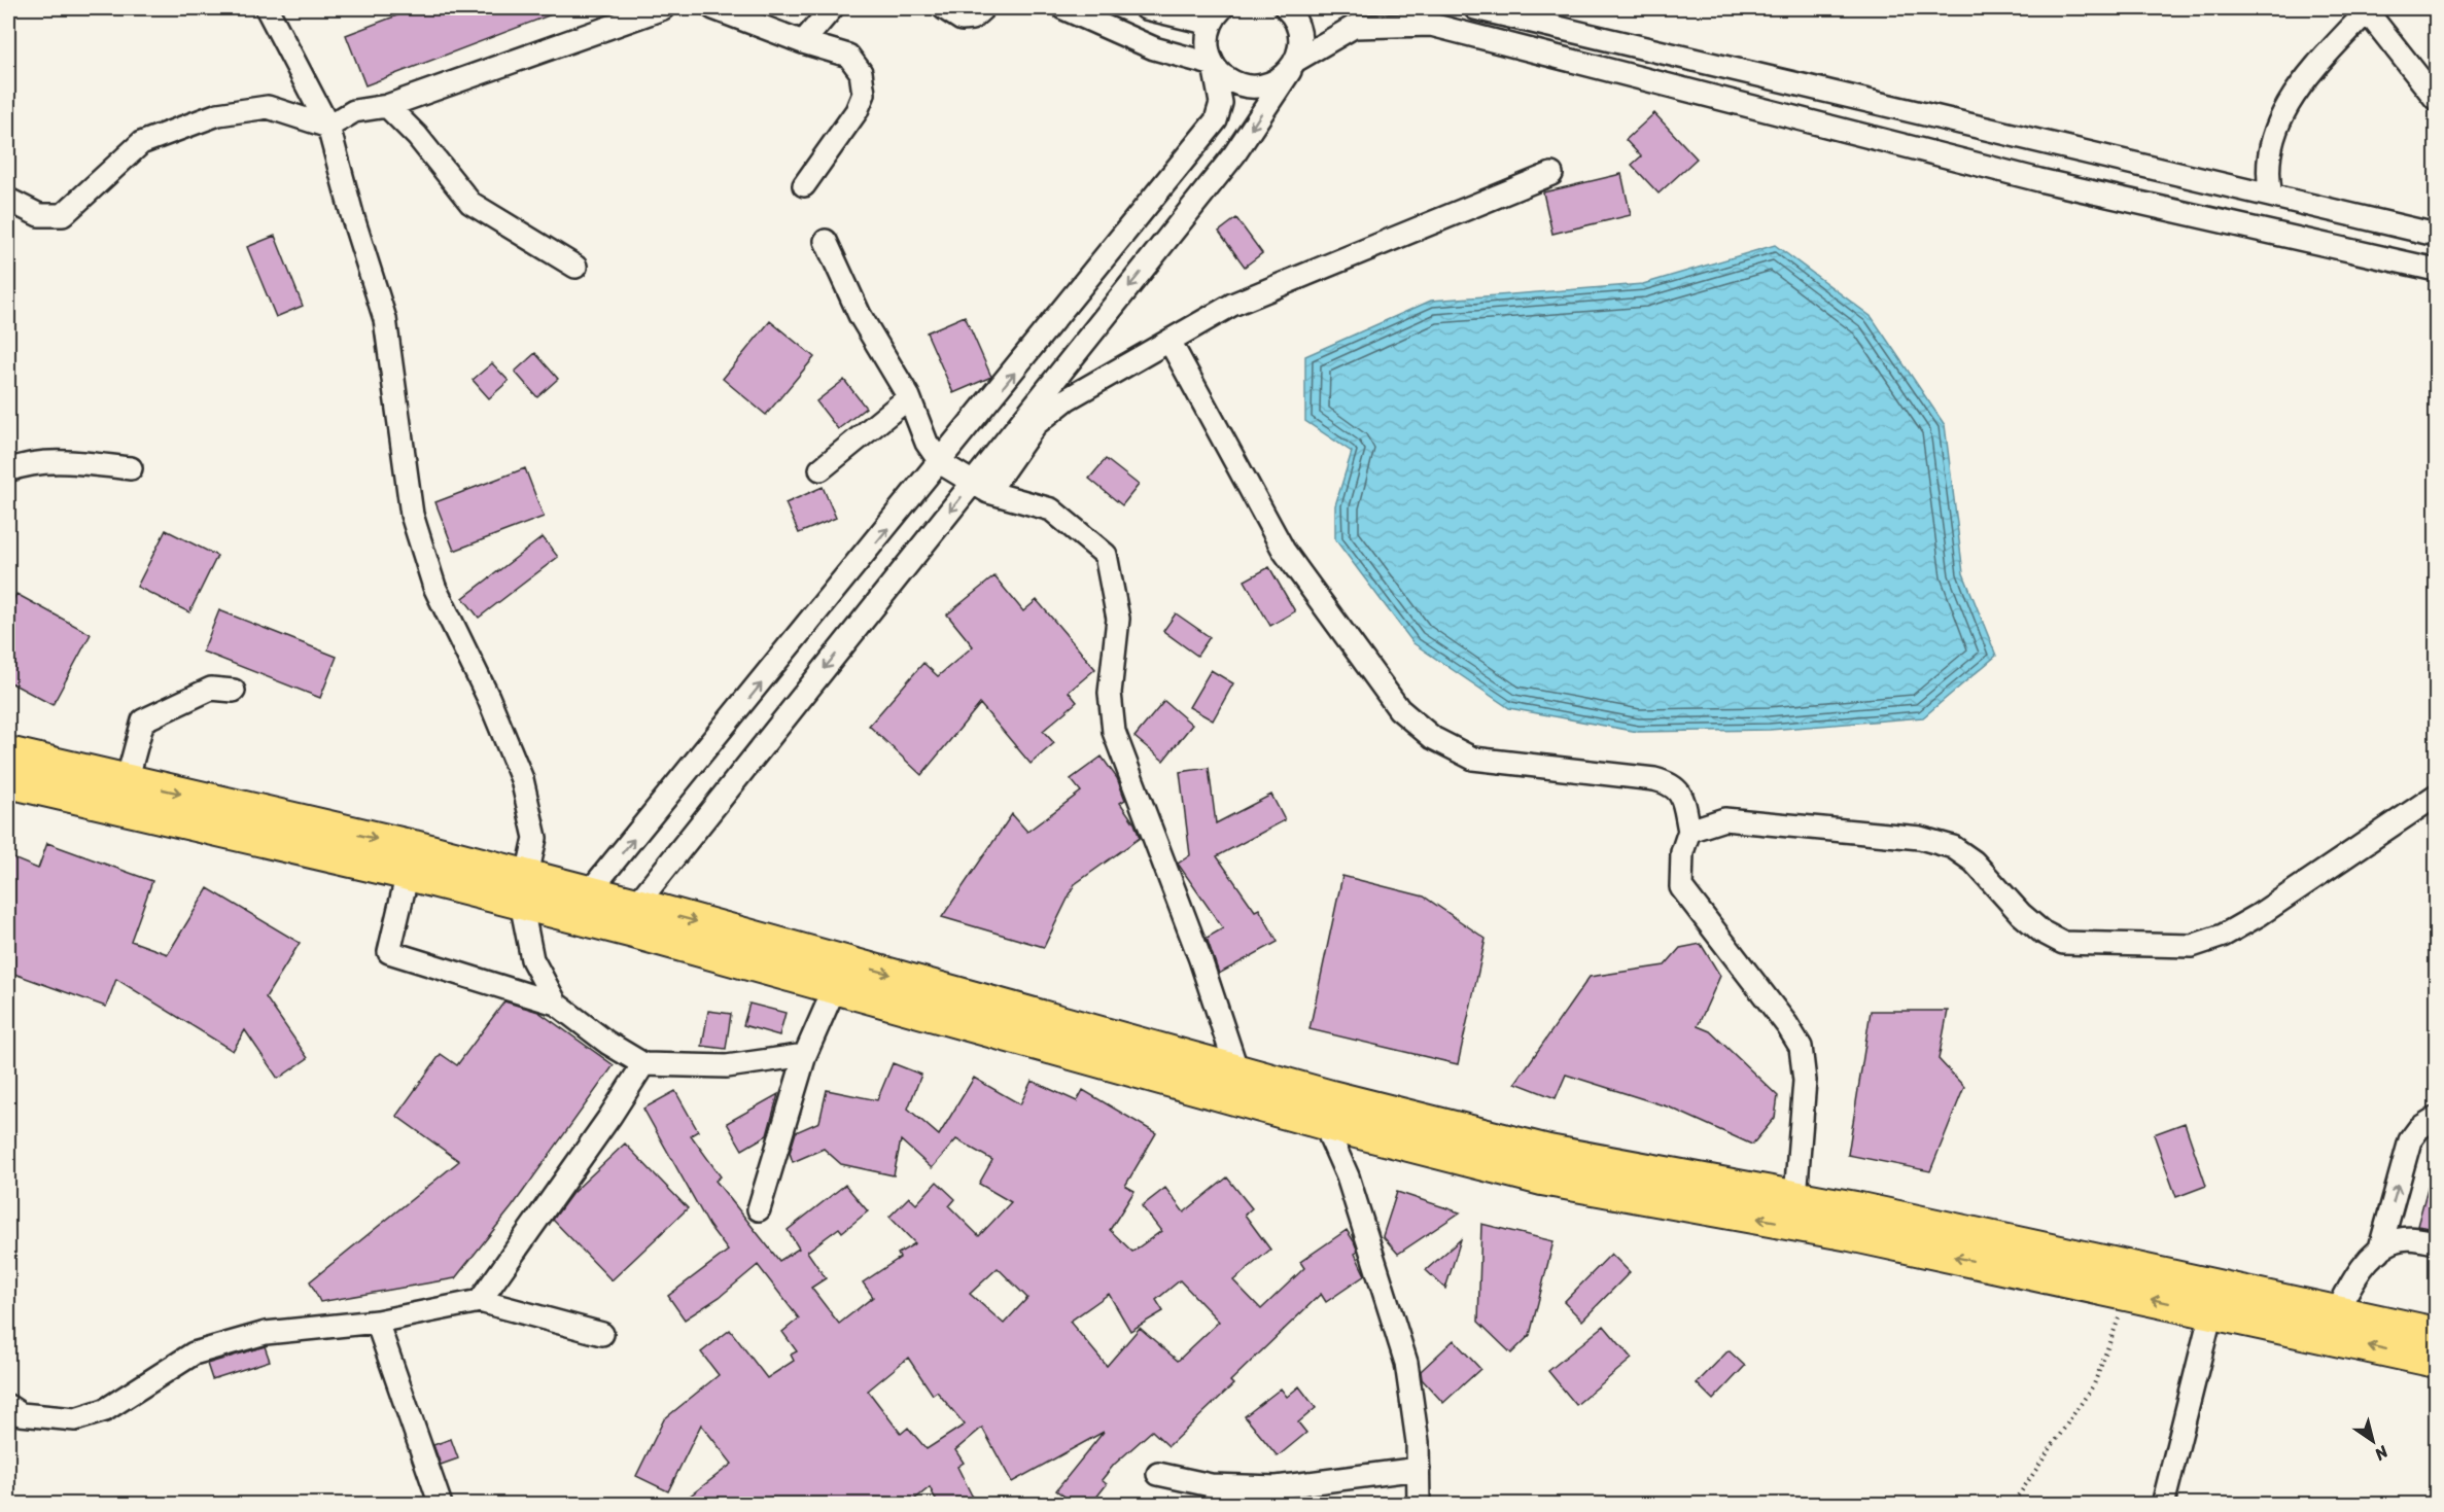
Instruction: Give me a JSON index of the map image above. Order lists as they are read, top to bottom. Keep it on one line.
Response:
{"north":"bottom right"}
